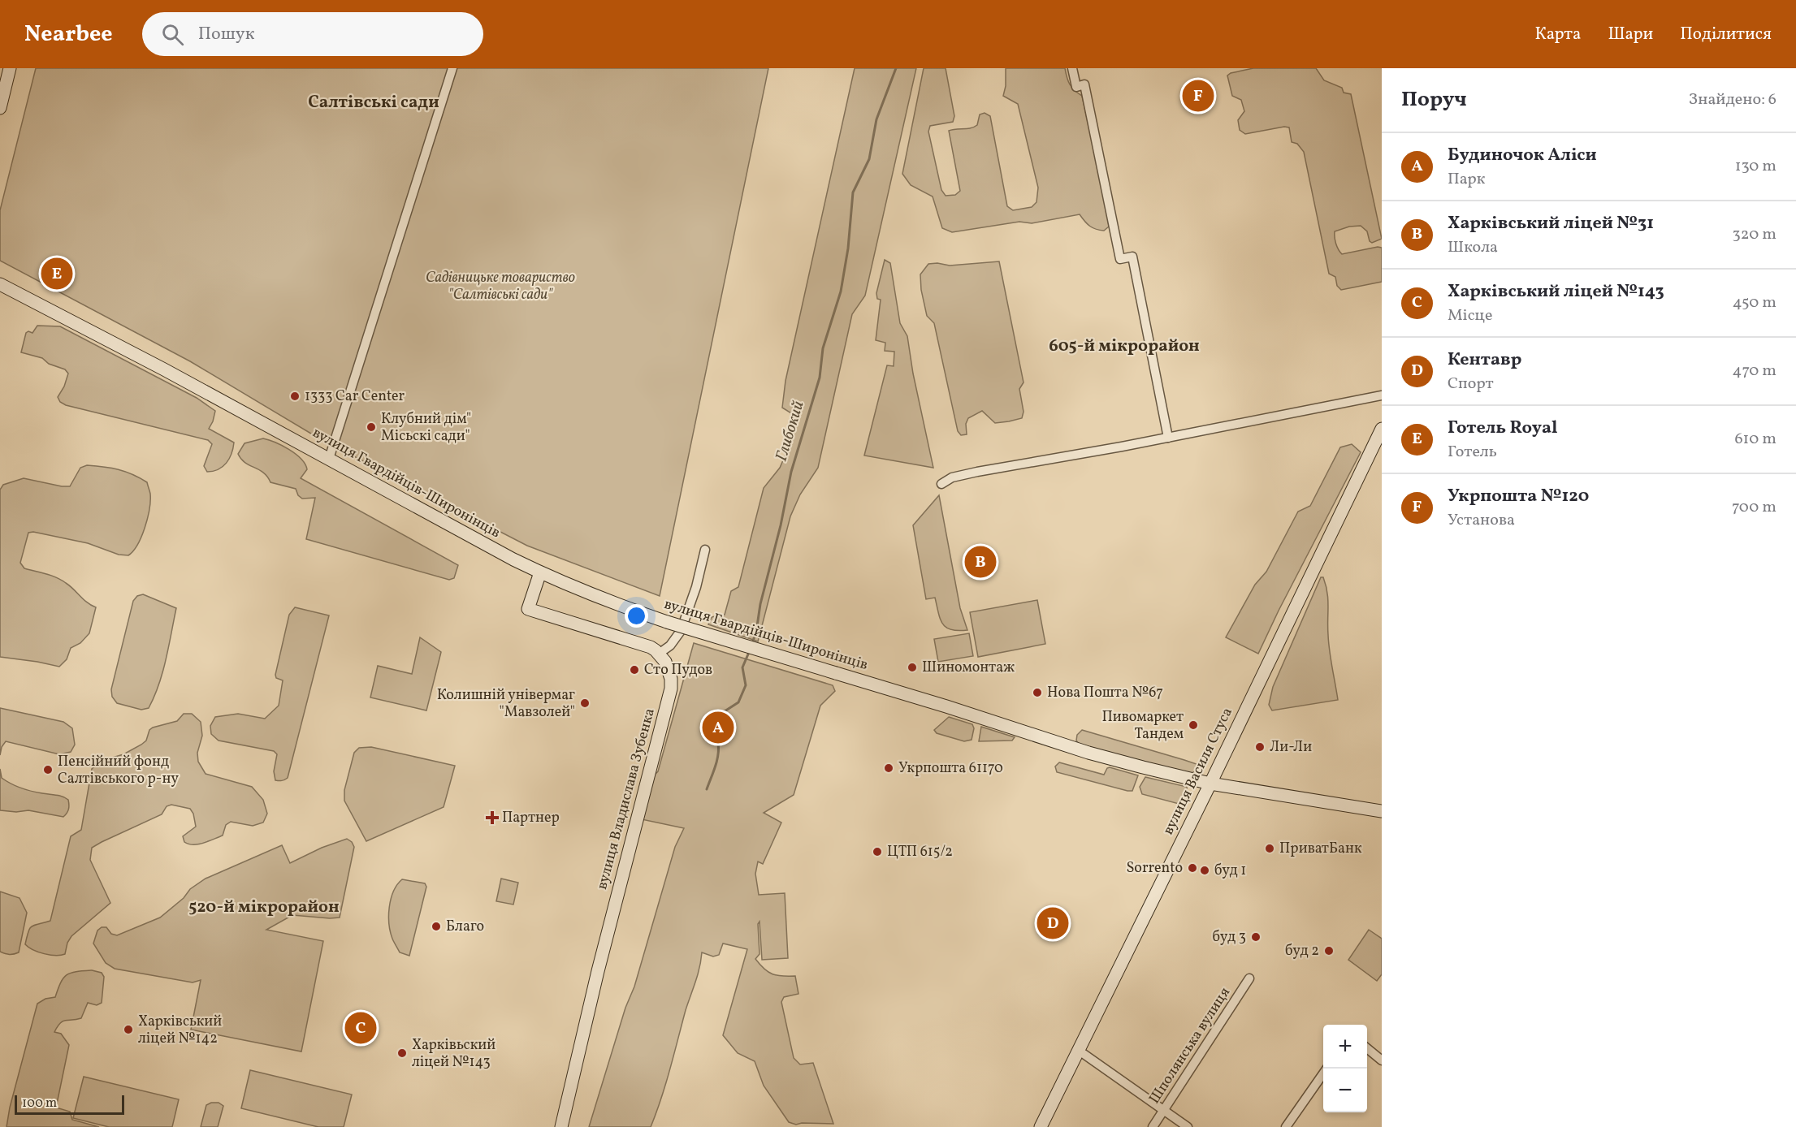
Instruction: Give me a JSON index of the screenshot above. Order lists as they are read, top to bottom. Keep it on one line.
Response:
{"streets":{"main road":["вулиця Гвардійців-Широнінців","вулиця Василя Стуса","вулиця Владислава Зубенка"],"street":["Шполянська вулиця"]},"crossings":[["вулиця Гвардійців-Широнінців","вулиця Василя Стуса"]],"districts":["Салтівські сади","605-й мікрорайон","520-й мікрорайон"],"water":["Глибокий"],"parks":["Садівницьке товариство \"Салтівські сади\""],"places":{"other":["1333 Car Center","Клубний дім\" Місьскі сади\"","Шиномонтаж","Сто Пудов","Нова Пошта №67","Колишній універмаг \"Мавзолей\"","Пивомаркет Тандем","Ли-Ли","Укрпошта 61170","Пенсійний фонд Салтівського р-ну","ПриватБанк","ЦТП 615/2","Sorrento","буд 1","Благо","буд 3","буд 2","Харківський ліцей №142","Харківьский ліцей №143"],"health":["Партнер"]},"scale_bar":"100 m","page":{"header":"Nearbee","search":"Пошук","nav":["Карта","Шари","Поділитися"],"heading":["Поруч","Знайдено: 6"],"pins":["F","E","B","A","D","C"],"list":[{"mark":"A","name":"Будиночок Аліси","note":"Парк","value":"130 m"},{"mark":"B","name":"Харківський ліцей №31","note":"Школа","value":"320 m"},{"mark":"C","name":"Харківський ліцей №143","note":"Місце","value":"450 m"},{"mark":"D","name":"Кентавр","note":"Спорт","value":"470 m"},{"mark":"E","name":"Готель Royal","note":"Готель","value":"610 m"},{"mark":"F","name":"Укрпошта №120","note":"Установа","value":"700 m"}],"map_buttons":["+","−"],"scale":"100 m"}}
